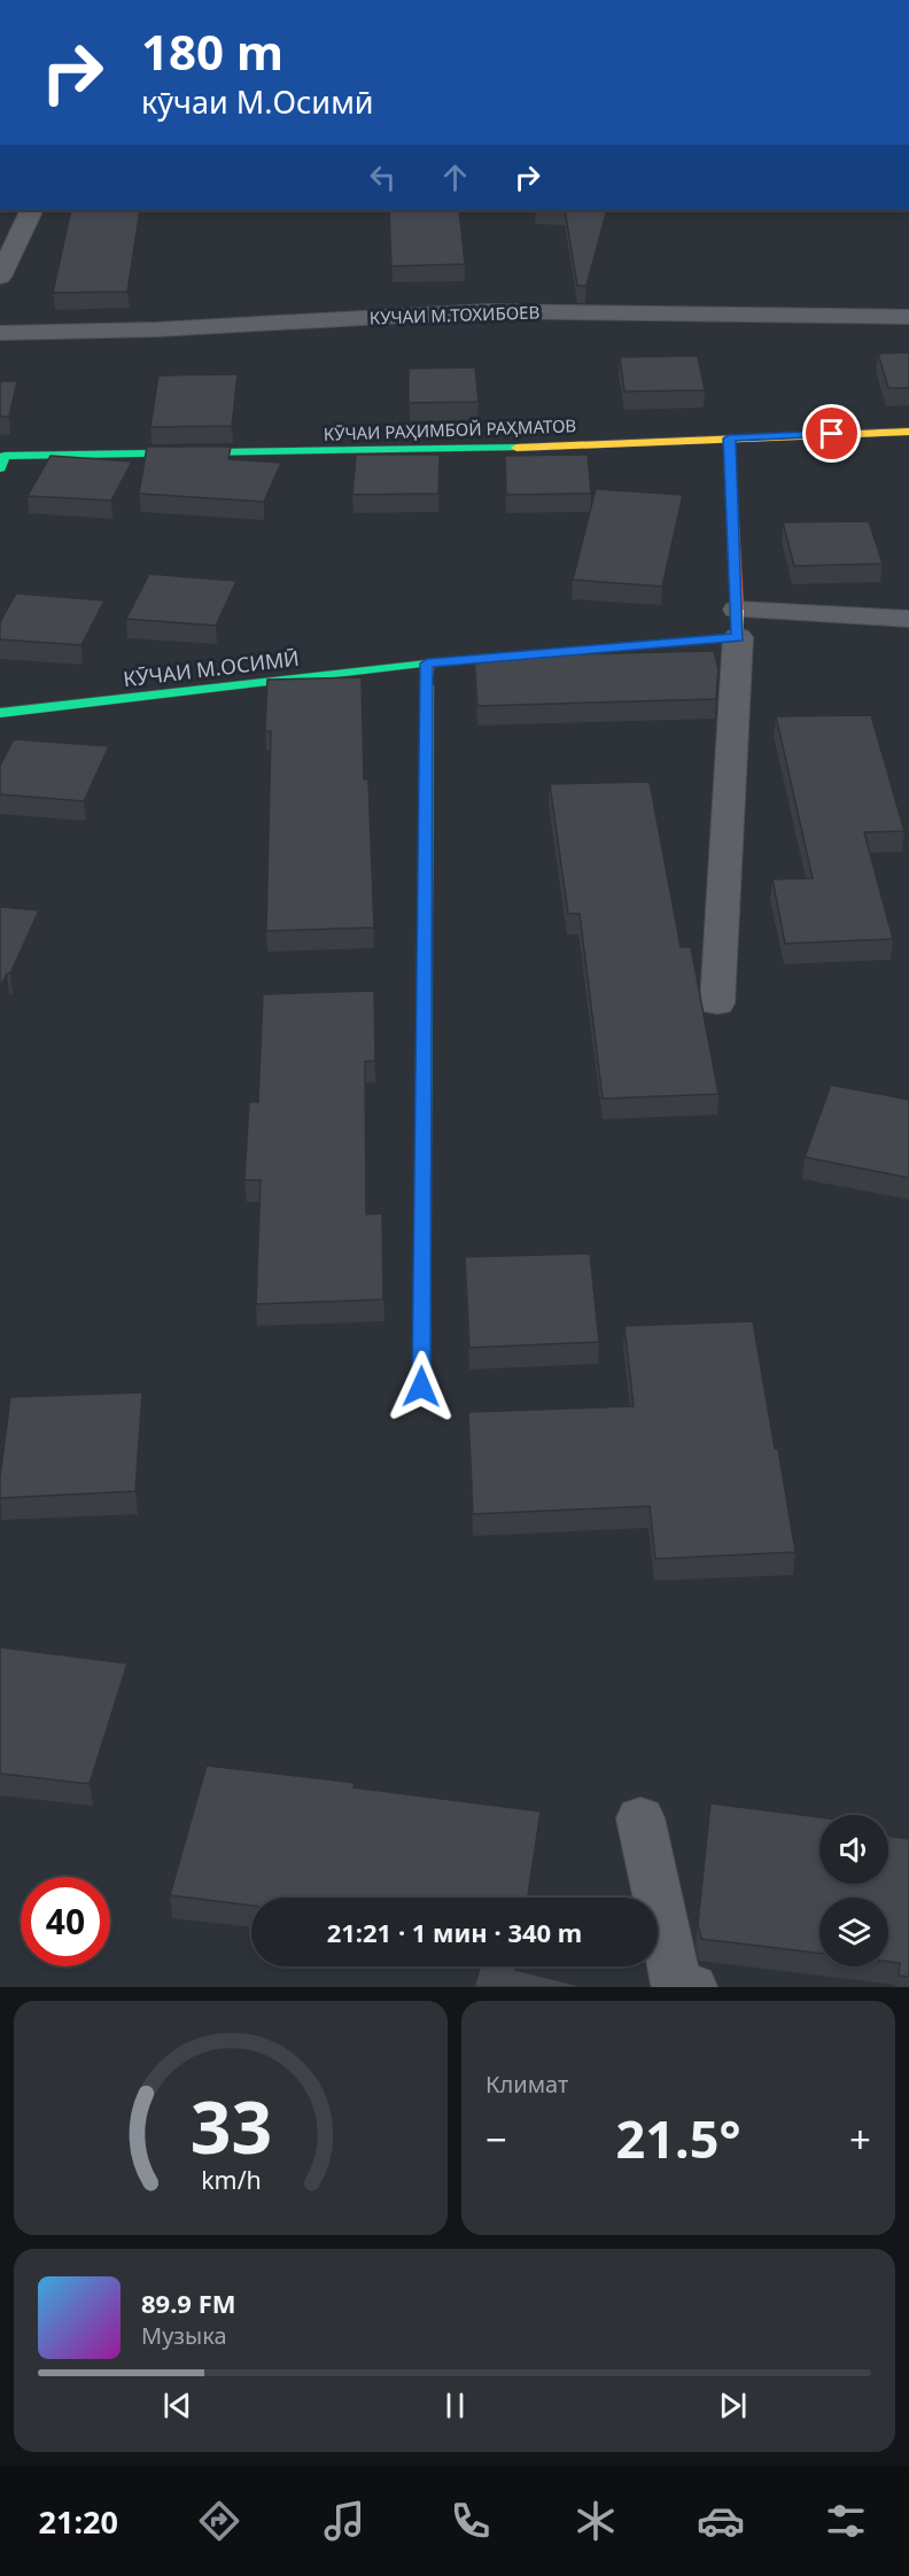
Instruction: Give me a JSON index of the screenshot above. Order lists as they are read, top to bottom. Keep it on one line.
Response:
{"streets":{"street":["КУЧАИ М.ТОХИБОЕВ","КӮЧАИ РАҲИМБОЙ РАҲМАТОВ","КӮЧАИ М.ОСИМӢ"]},"page":{"turn":["180 m","кӯчаи М.Осимӣ"],"limit":"40","trip":"21:21 · 1 мин · 340 m","tile":"Климат","heat":["−","21.5°","+"],"song":["89.9 FM","Музыка"],"tabs":"21:20","gauge":["33","km/h"]}}
